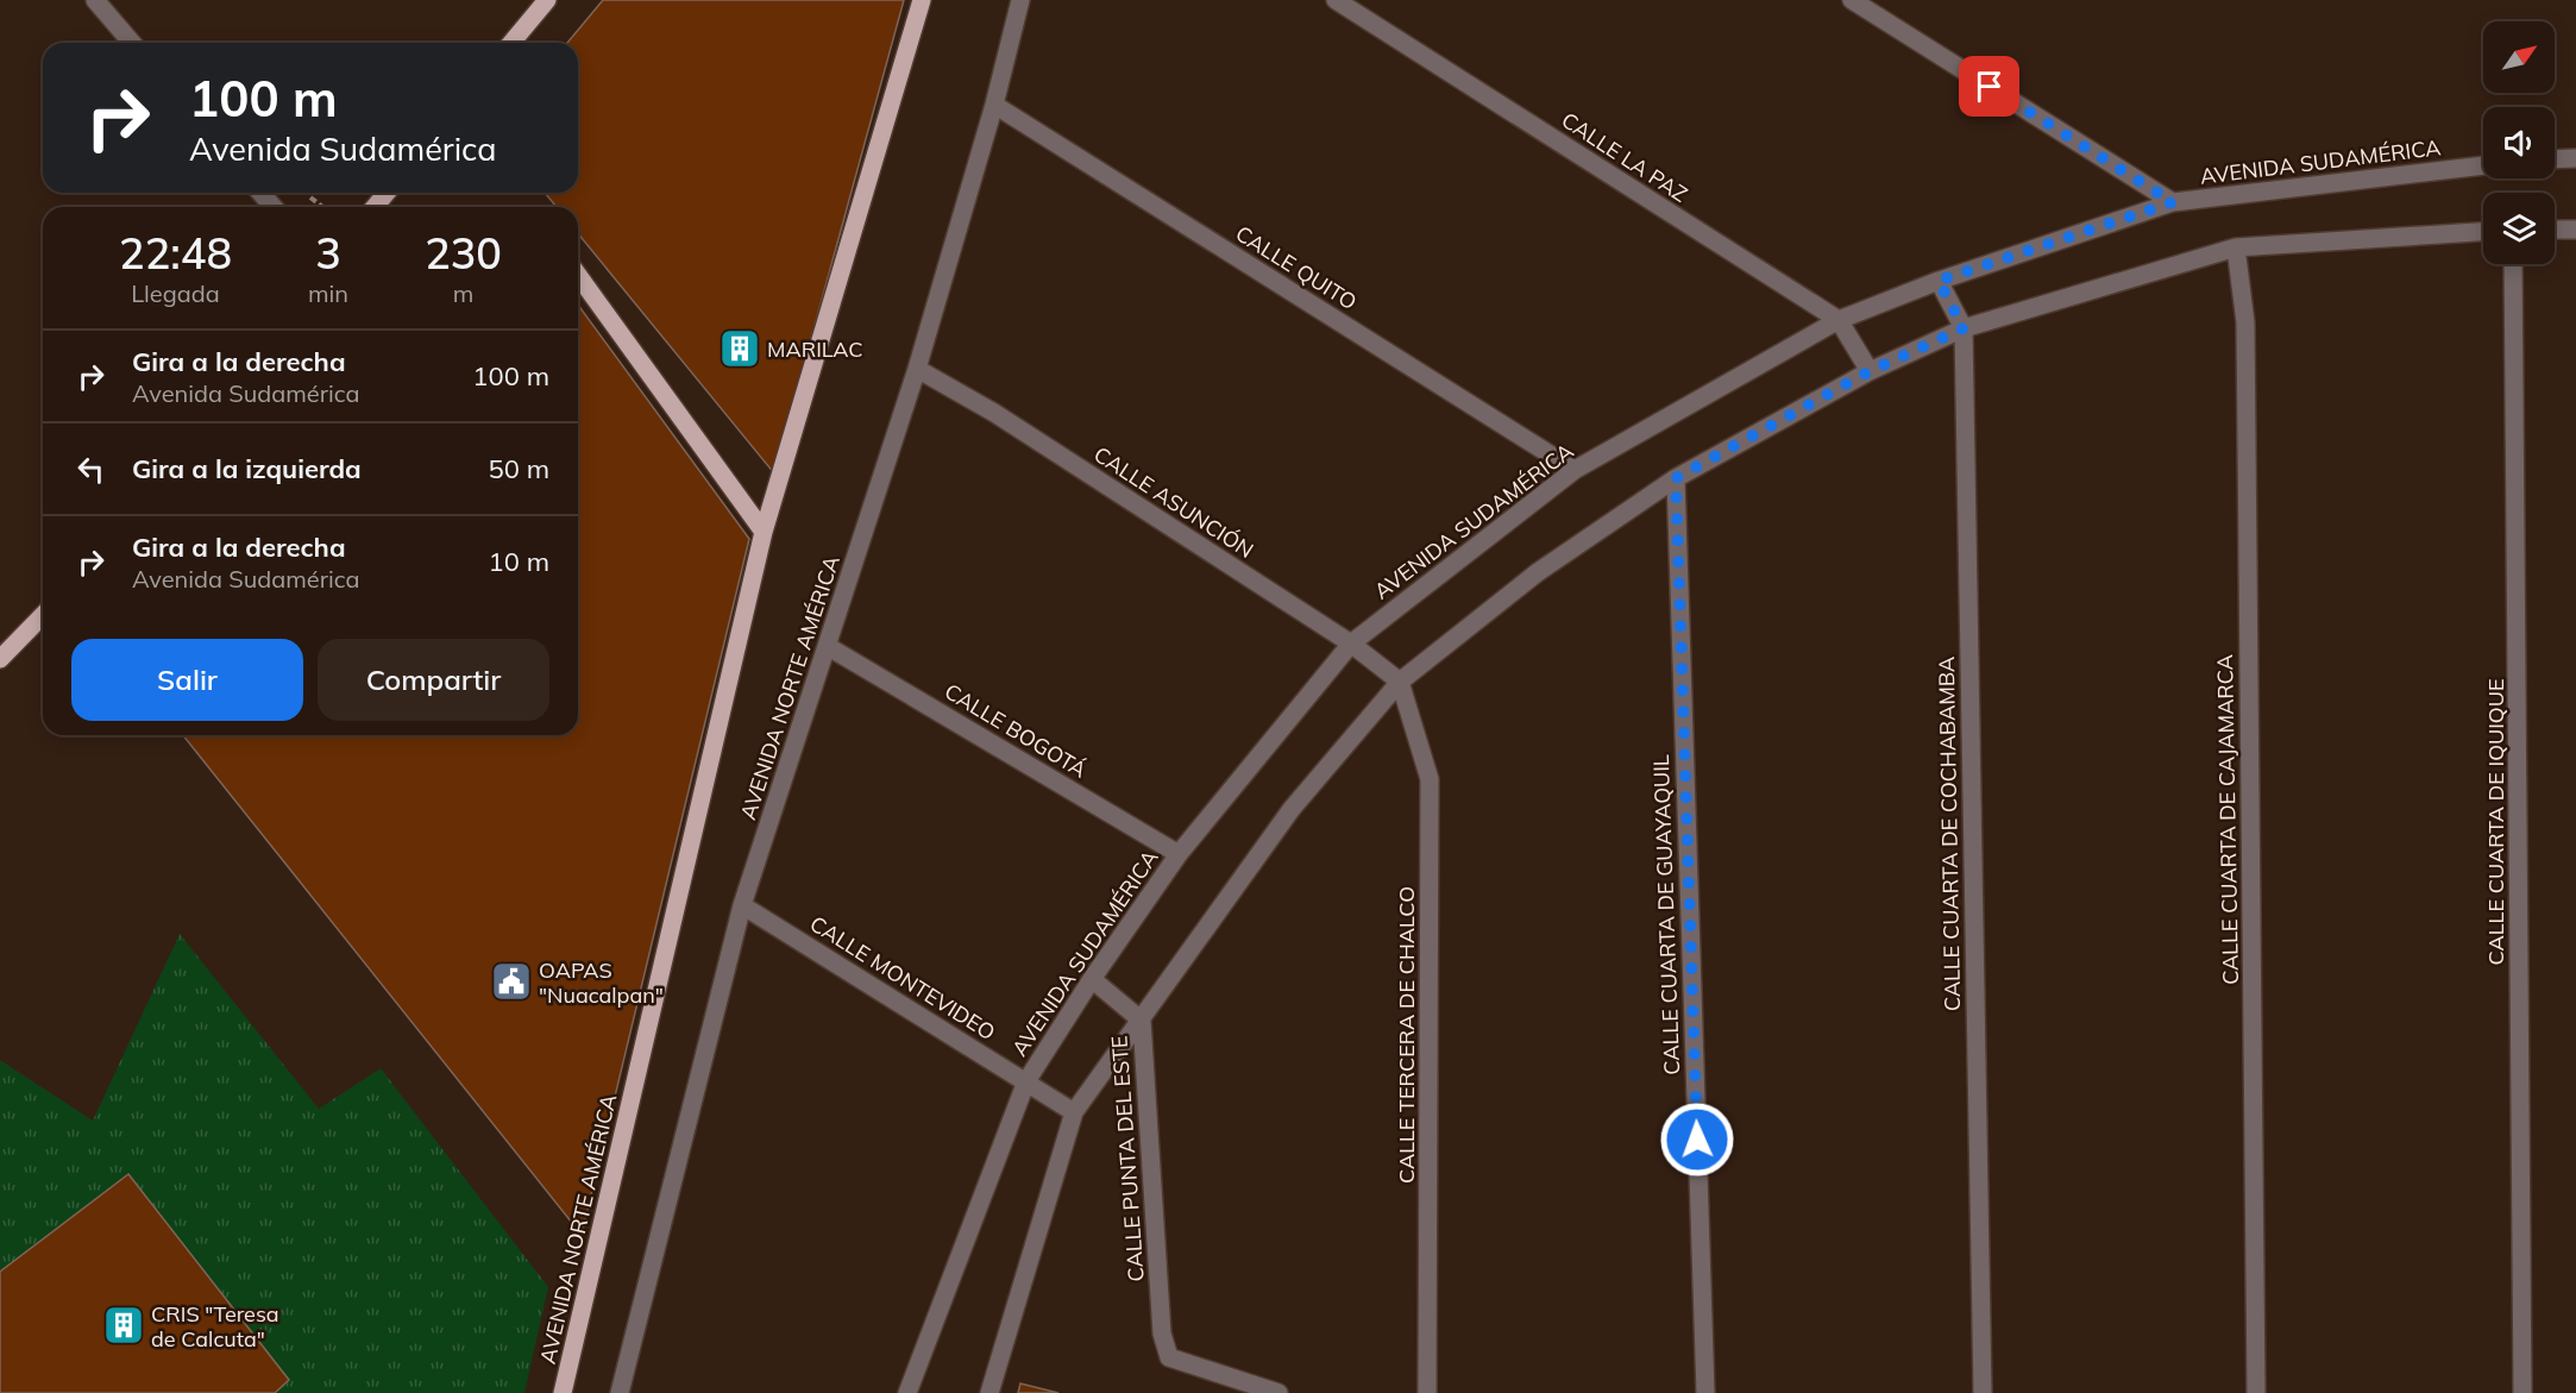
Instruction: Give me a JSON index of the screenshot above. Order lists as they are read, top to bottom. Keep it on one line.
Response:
{"streets":{"main road":["AVENIDA NORTE AMÉRICA"],"street":["CALLE LA PAZ","AVENIDA SUDAMÉRICA","CALLE QUITO","CALLE ASUNCIÓN","CALLE BOGOTÁ","CALLE CUARTA DE CAJAMARCA","CALLE CUARTA DE IQUIQUE","CALLE CUARTA DE COCHABAMBA","CALLE CUARTA DE GUAYAQUIL","CALLE MONTEVIDEO","CALLE TERCERA DE CHALCO","CALLE PUNTA DEL ESTE"]},"crossings":[["CALLE LA PAZ","AVENIDA SUDAMÉRICA"],["AVENIDA SUDAMÉRICA","CALLE QUITO"],["AVENIDA SUDAMÉRICA","CALLE ASUNCIÓN"],["AVENIDA SUDAMÉRICA","CALLE BOGOTÁ"],["AVENIDA SUDAMÉRICA","CALLE CUARTA DE COCHABAMBA"],["AVENIDA SUDAMÉRICA","CALLE MONTEVIDEO"],["AVENIDA SUDAMÉRICA","CALLE PUNTA DEL ESTE"],["CALLE QUITO","AVENIDA NORTE AMÉRICA"],["CALLE ASUNCIÓN","AVENIDA NORTE AMÉRICA"],["CALLE ASUNCIÓN","CALLE TERCERA DE CHALCO"],["AVENIDA NORTE AMÉRICA","CALLE BOGOTÁ"],["AVENIDA NORTE AMÉRICA","CALLE MONTEVIDEO"]],"places":{"building":["MARILAC","CRIS \"Teresa de Calcuta\""],"public building":["OAPAS \"Nuacalpan\""]},"north":"top right","page":{"turn":["100 m","Avenida Sudamérica"],"eta":["22:48","Llegada","3","min","230","m"],"list":[{"name":"Gira a la derecha","note":"Avenida Sudamérica","value":"100 m"},{"name":"Gira a la izquierda","value":"50 m"},{"name":"Gira a la derecha","note":"Avenida Sudamérica","value":"10 m"}],"buttons":["Salir","Compartir"]}}
